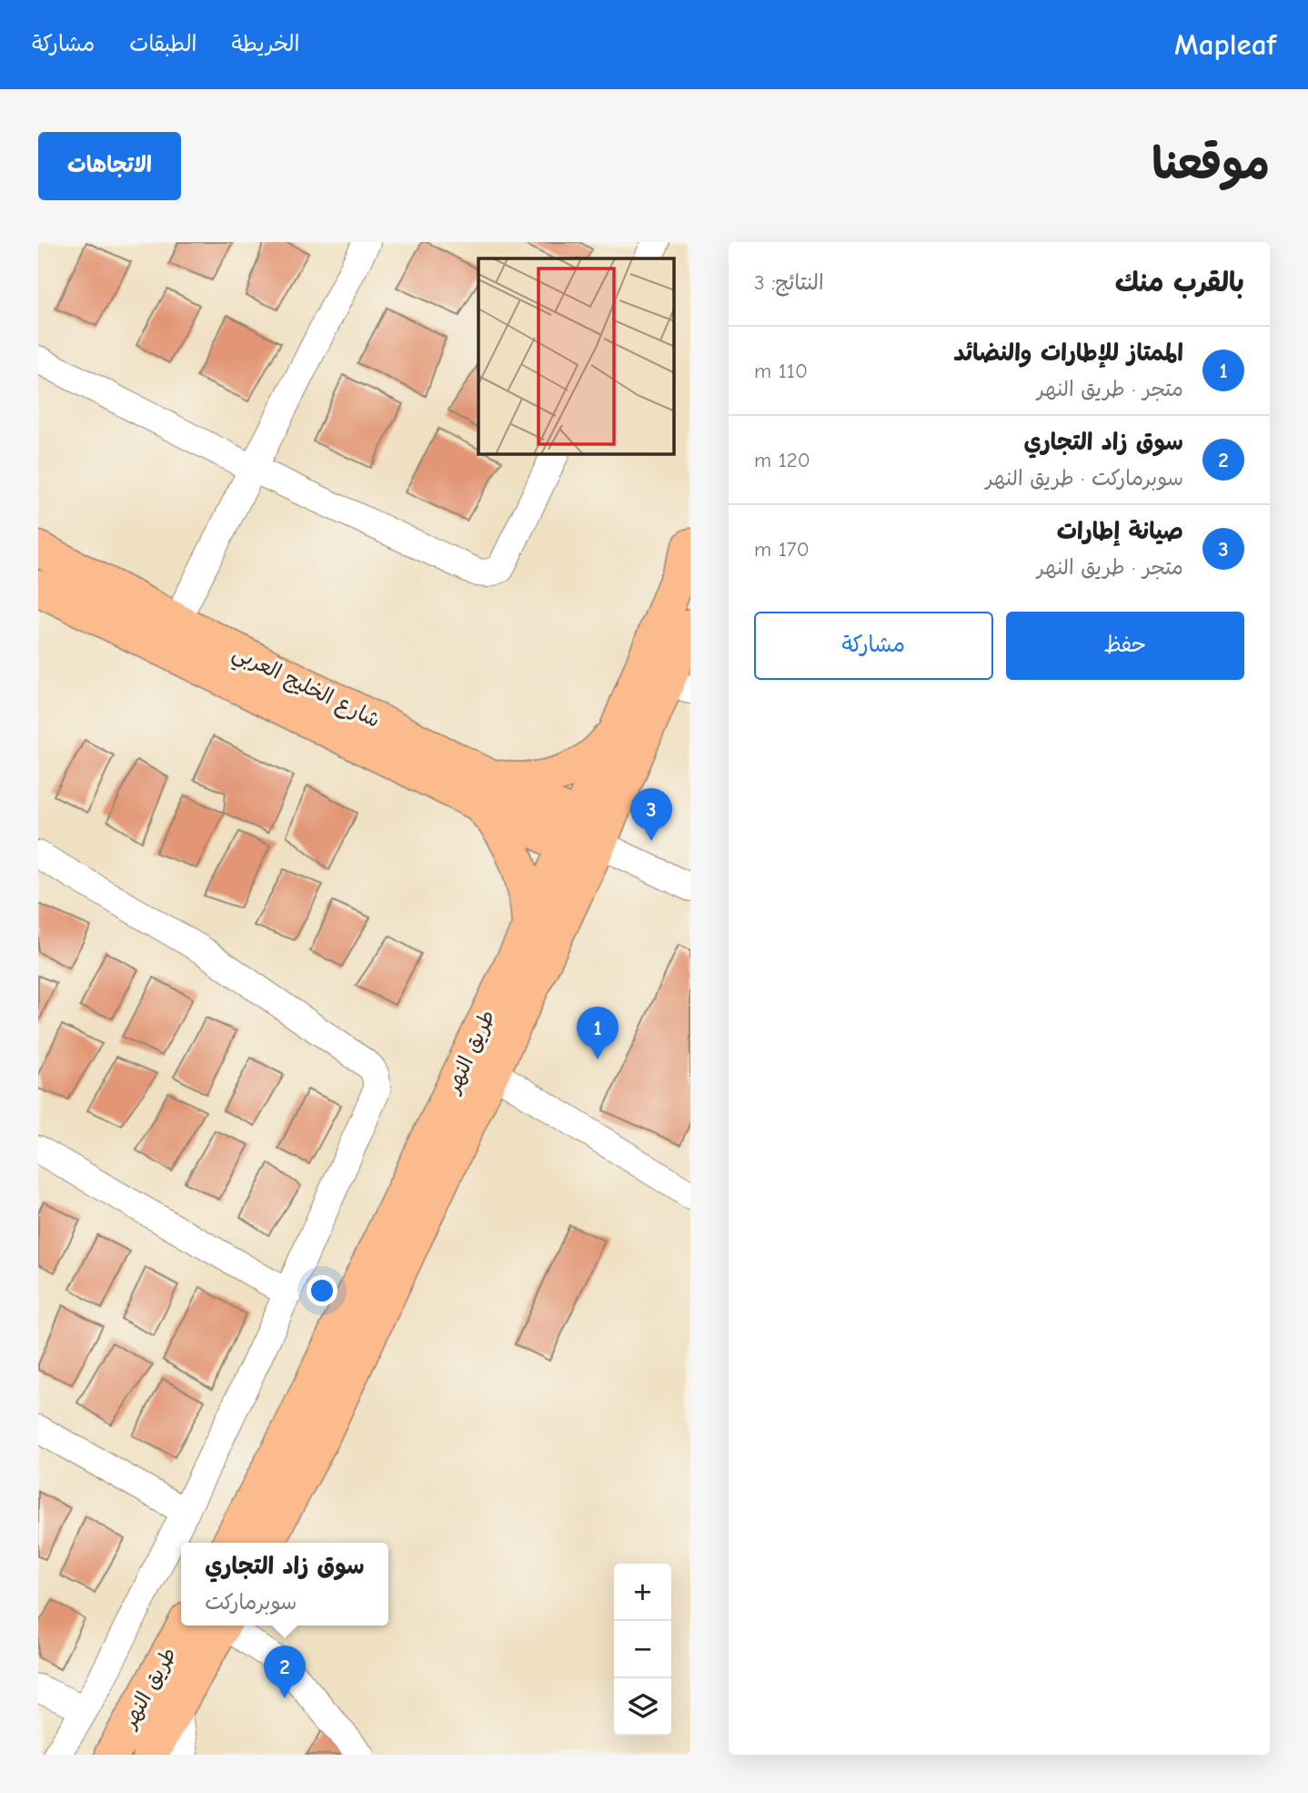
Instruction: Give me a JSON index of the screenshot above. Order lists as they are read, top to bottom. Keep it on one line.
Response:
{"streets":{"main road":["شارع الخليج العربي","طريق النهر"]},"crossings":[["شارع الخليج العربي","طريق النهر"]],"page":{"header":"Mapleaf","nav":["الخريطة","الطبقات","مشاركة"],"title":"موقعنا","buttons":["الاتجاهات",["حفظ","مشاركة"]],"heading":["بالقرب منك","النتائج: 3"],"list":[{"mark":"1","name":"الممتاز للإطارات والنضائد","note":"متجر · طريق النهر","value":"110 m"},{"mark":"2","name":"سوق زاد التجاري","note":"سوبرماركت · طريق النهر","value":"120 m"},{"mark":"3","name":"صيانة إطارات","note":"متجر · طريق النهر","value":"170 m"}],"pins":["3","1","2"],"popup":["سوق زاد التجاري","سوبرماركت"],"map_buttons":["+","−"]}}
